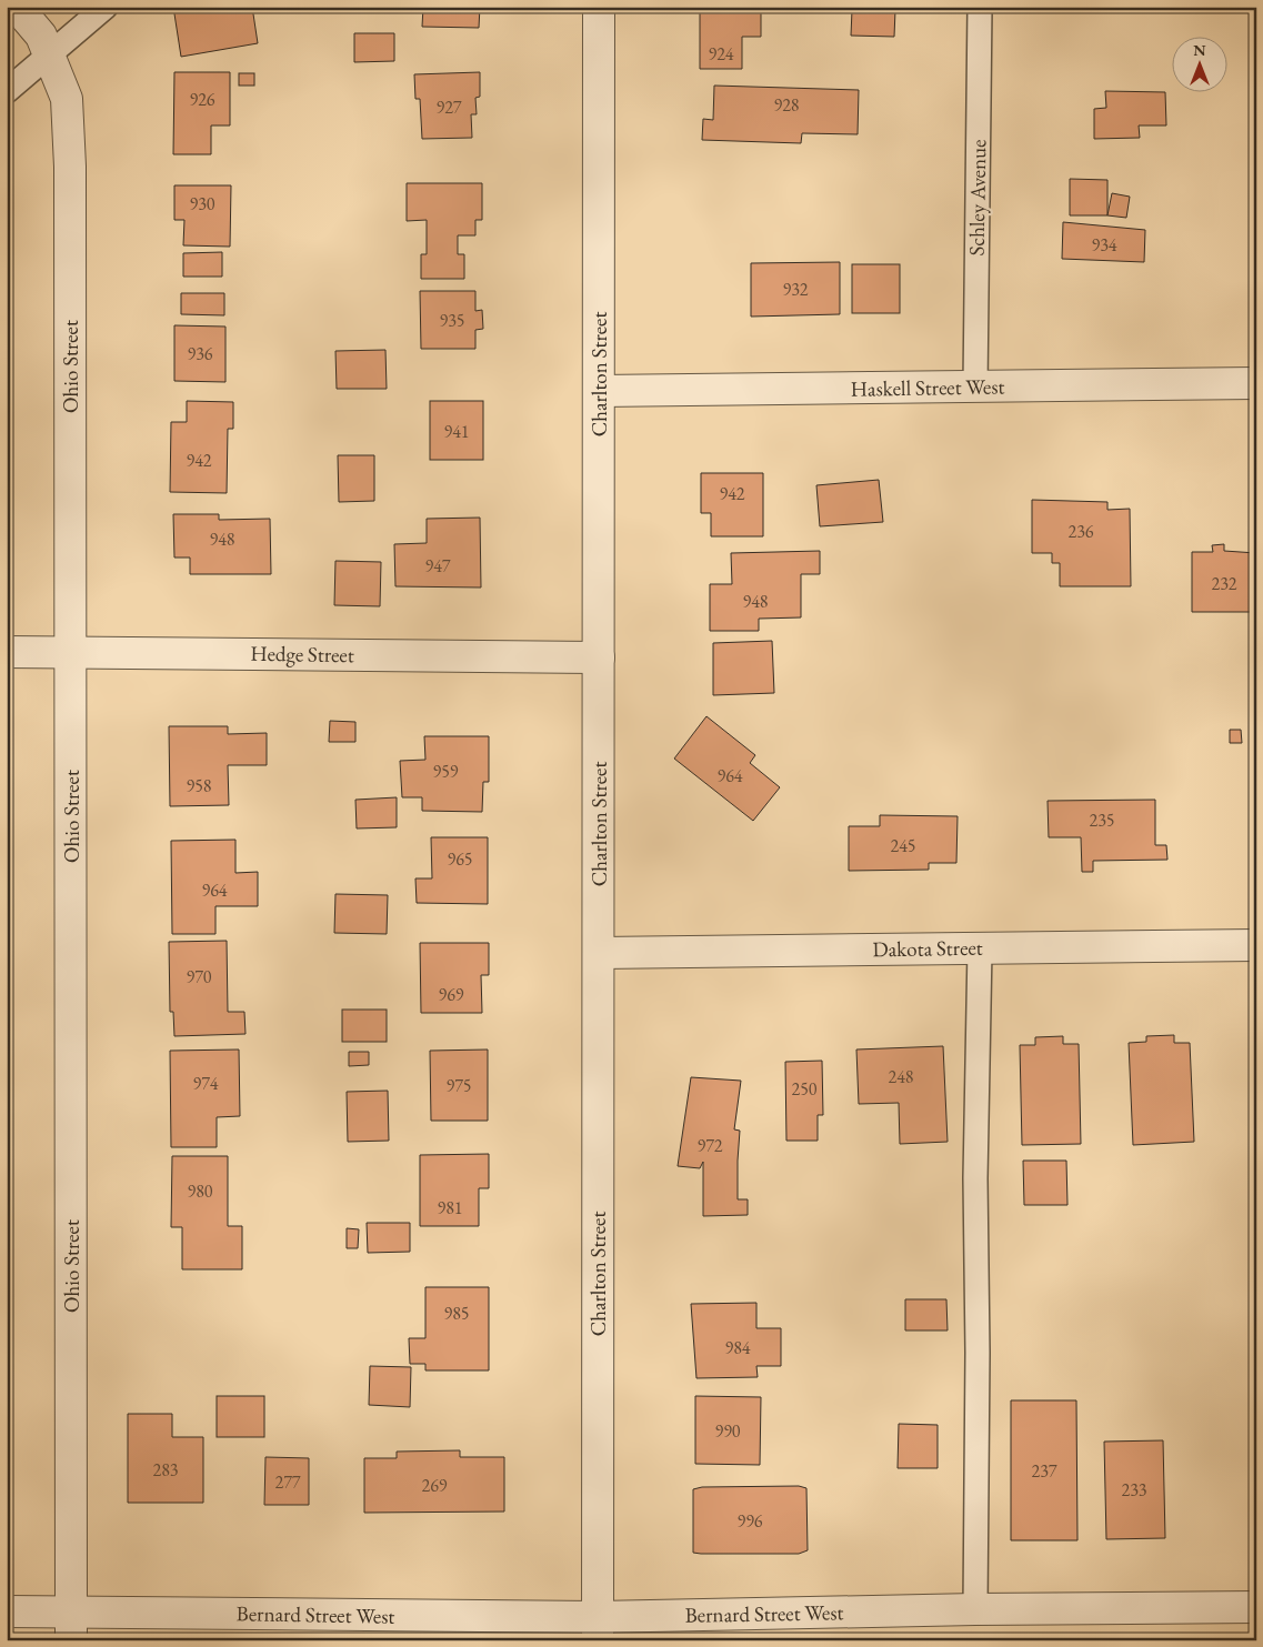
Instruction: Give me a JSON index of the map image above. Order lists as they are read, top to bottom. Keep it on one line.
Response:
{"streets":{"street":["Ohio Street","Charlton Street","Haskell Street West","Hedge Street","Dakota Street","Bernard Street West"],"lane":["Schley Avenue"]},"crossings":[["Schley Avenue","Haskell Street West"],["Ohio Street","Hedge Street"],["Ohio Street","Bernard Street West"],["Charlton Street","Haskell Street West"],["Charlton Street","Hedge Street"],["Charlton Street","Dakota Street"],["Charlton Street","Bernard Street West"]],"house_numbers":["924","926","928","927","930","934","932","935","936","941","942","942","236","948","947","232","948","959","964","958","235","245","965","964","970","969","248","974","975","250","972","980","981","985","984","990","283","237","277","269","233","996"],"north":"top"}
